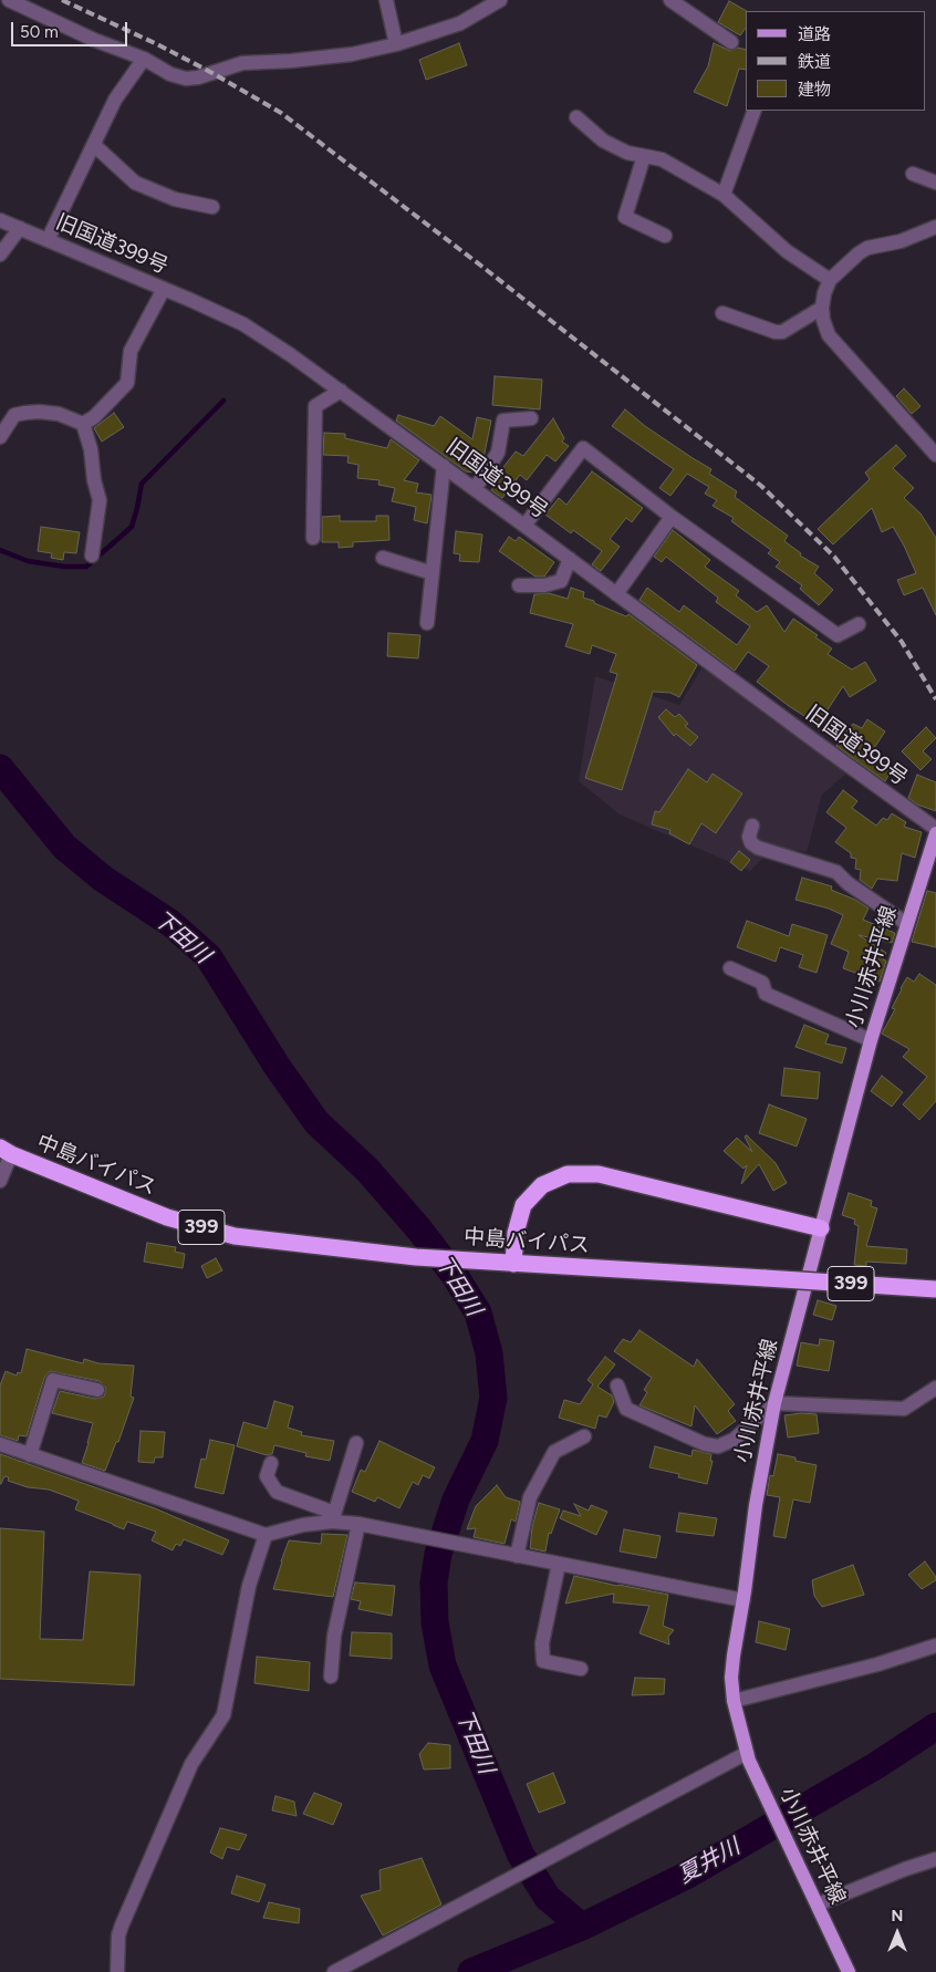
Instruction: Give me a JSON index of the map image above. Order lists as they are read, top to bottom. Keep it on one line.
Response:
{"streets":{"highway":["中島バイパス","399"],"main road":["小川赤井平線"],"street":["旧国道399号"]},"water":["下田川","夏井川"],"legend":["道路","鉄道","建物"],"scale_bar":"50 m","north":"top"}
